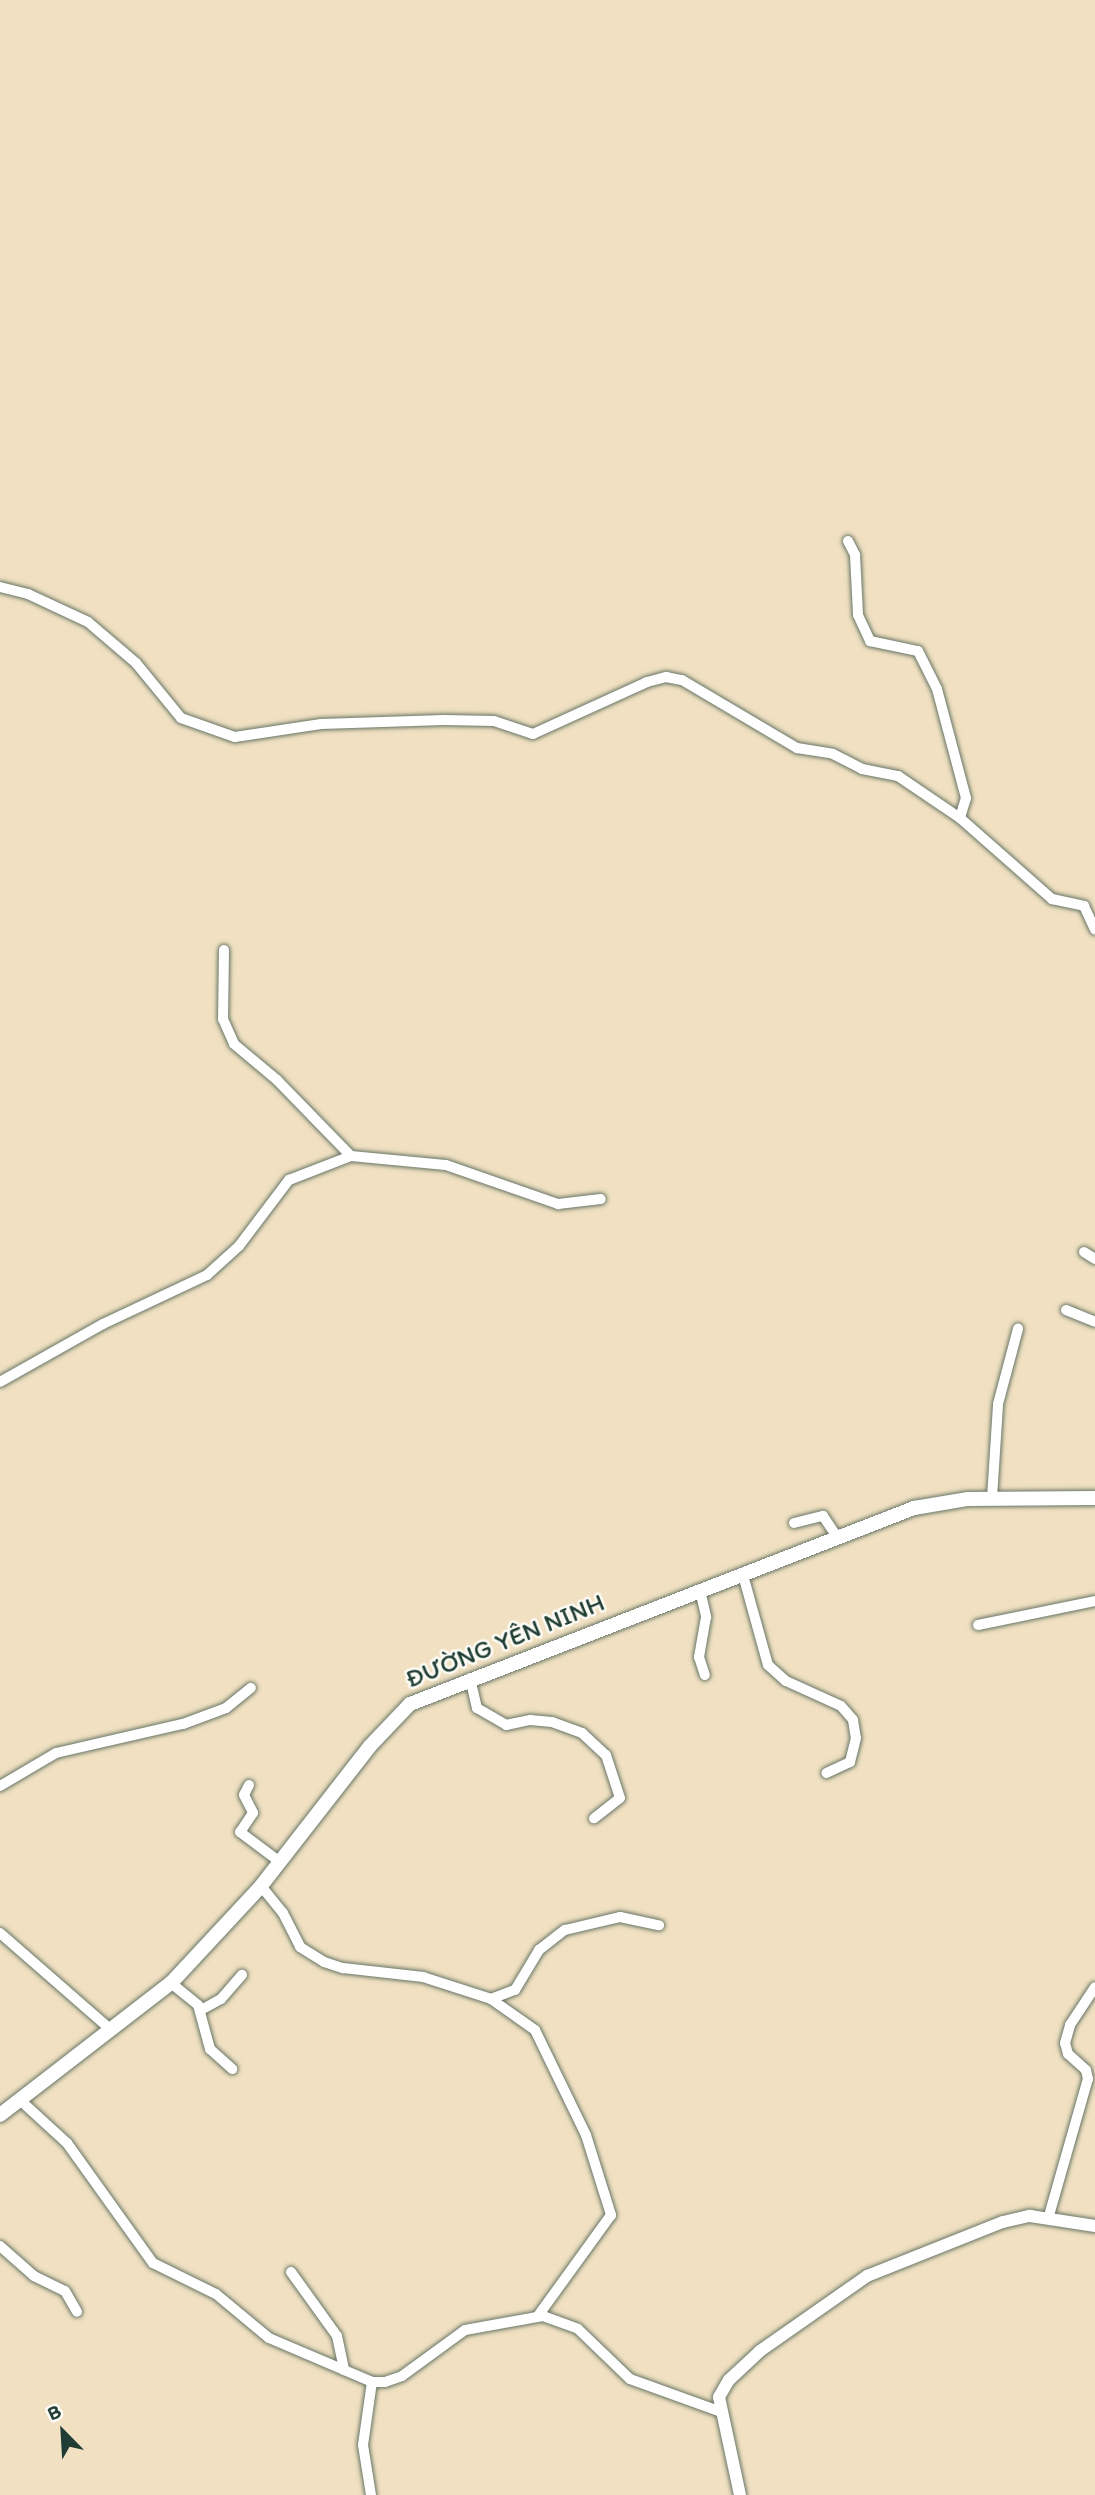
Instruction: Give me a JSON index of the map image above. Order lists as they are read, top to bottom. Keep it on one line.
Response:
{"streets":{"main road":["ĐƯỜNG YÊN NINH"]},"north":"top left"}
